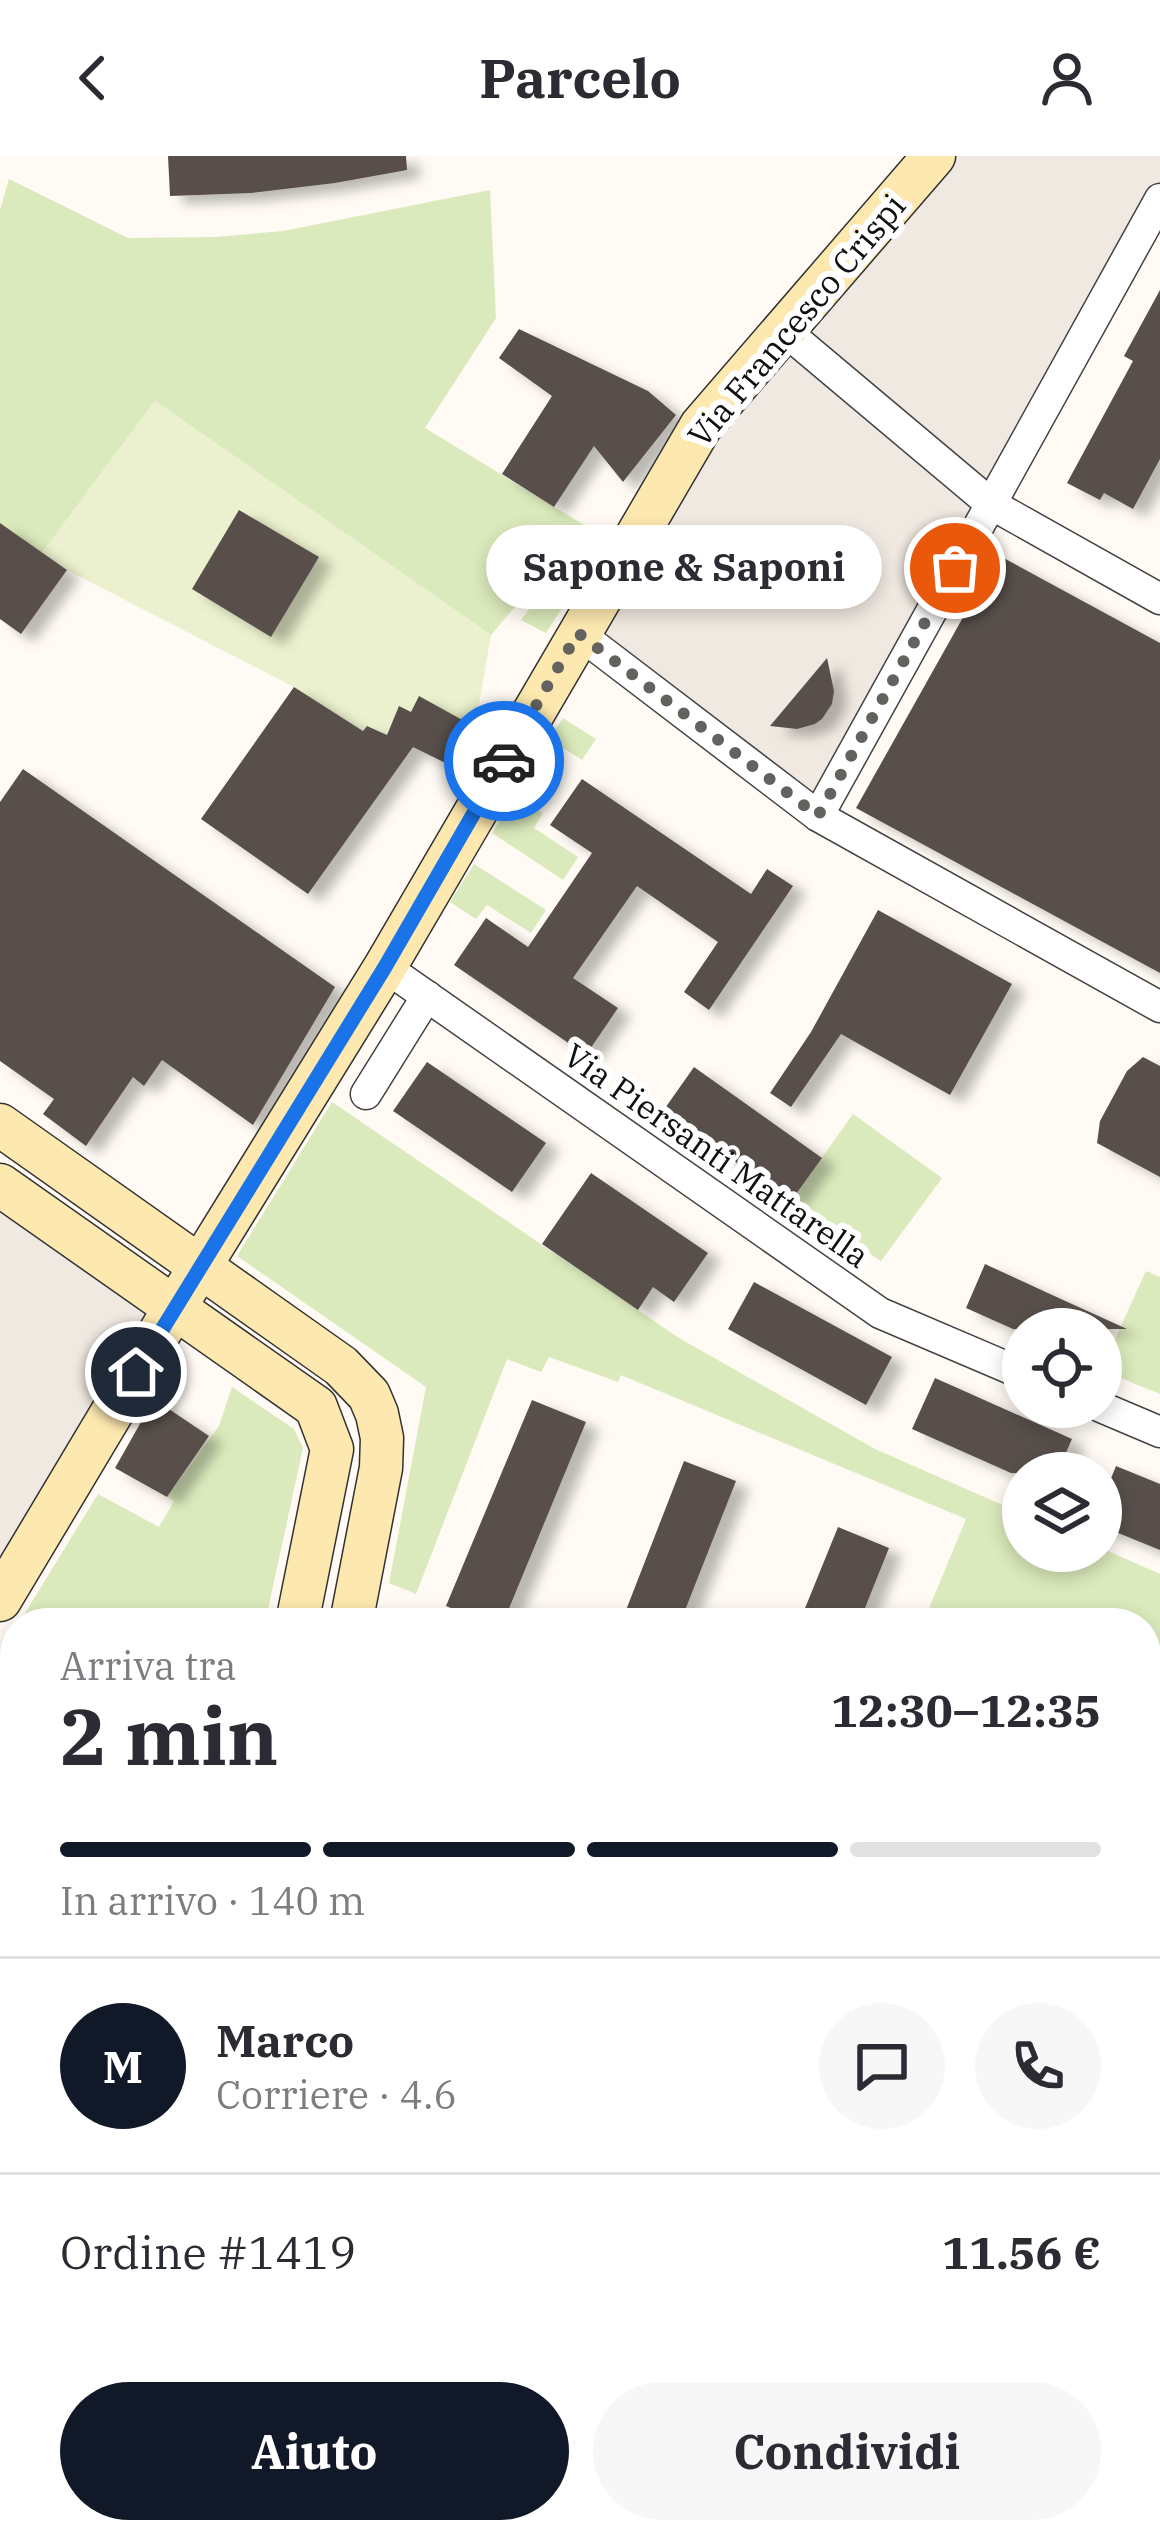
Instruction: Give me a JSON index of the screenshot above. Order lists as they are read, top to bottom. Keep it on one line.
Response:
{"streets":{"street":["Via Francesco Crispi","Via Piersanti Mattarella"]},"crossings":[["Via Francesco Crispi","Via Piersanti Mattarella"]],"places":["Sapone & Saponi"],"page":{"header":"Parcelo","bubble":"Sapone & Saponi","heading":["2 min","Arriva tra","12:30–12:35"],"panel":["Marco","Corriere · 4.6","Ordine #1419","11.56 €"],"bar":"In arrivo · 140 m","round":"M","buttons":["Aiuto","Condividi"]}}
